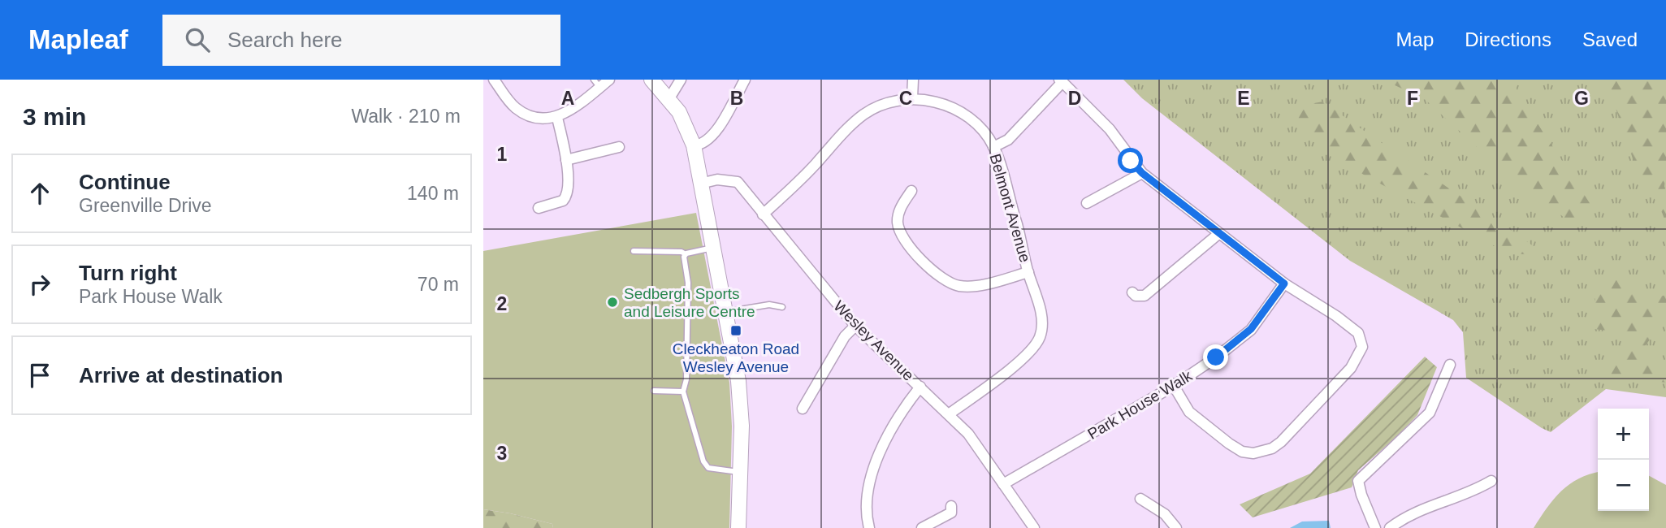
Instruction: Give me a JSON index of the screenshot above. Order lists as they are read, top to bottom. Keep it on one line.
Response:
{"streets":{"street":["Belmont Avenue","Wesley Avenue","Park House Walk"]},"crossings":[["Belmont Avenue","Wesley Avenue"],["Wesley Avenue","Park House Walk"]],"places":{"other":["Sedbergh Sports and Leisure Centre"],"transit":["Cleckheaton Road Wesley Avenue"]},"page":{"header":"Mapleaf","search":"Search here","nav":["Map","Directions","Saved"],"heading":["3 min","Walk · 210 m"],"list":[["Continue","Greenville Drive","140 m"],["Turn right","Park House Walk","70 m"],"Arrive at destination"],"map_buttons":["+","−"]},"grid":{"columns":["A","B","C","D","E","F","G"],"rows":["1","2","3"]}}
